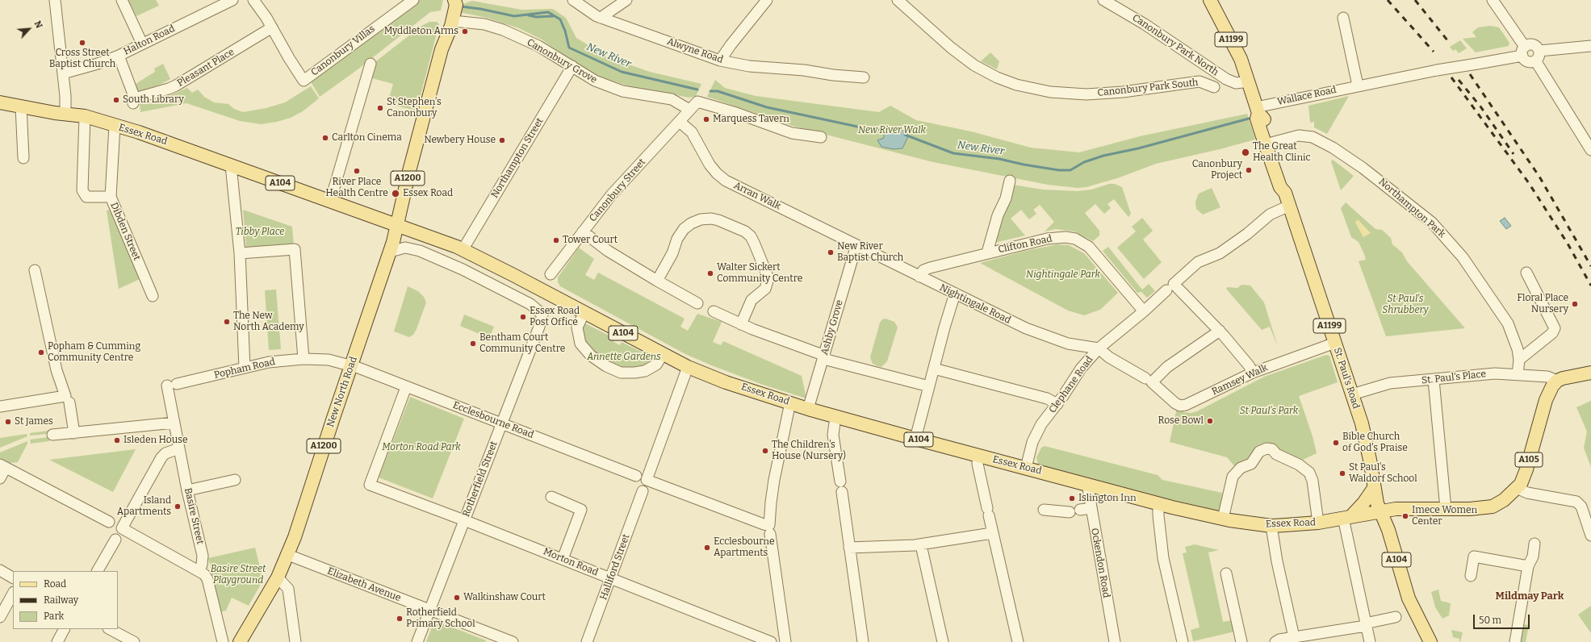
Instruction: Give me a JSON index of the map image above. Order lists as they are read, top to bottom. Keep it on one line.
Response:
{"streets":{"main road":["A1199","Essex Road","A1200","A104","St. Paul's Road","New North Road","A105"],"street":["Halton Road","Canonbury Park North","Canonbury Villas","Alwyne Road","Canonbury Grove","Pleasant Place","Canonbury Park South","Wallace Road","Northampton Street","Canonbury Street","Arran Walk","Northampton Park","Dibden Street","Clifton Road","Nightingale Road","Ashby Grove","Popham Road","St. Paul's Place","Ramsey Walk","Clephane Road","Ecclesbourne Road","Rotherfield Street","Basire Street","Morton Road","Ockendon Road","Halliford Street","Elizabeth Avenue"]},"crossings":[["Halton Road","Pleasant Place"],["Canonbury Park North","St. Paul's Road"],["Canonbury Villas","Pleasant Place"],["Canonbury Grove","Northampton Street"],["Canonbury Grove","A1200"],["Canonbury Grove","Canonbury Street"],["Wallace Road","St. Paul's Road"],["Essex Road","Northampton Street"],["Essex Road","A1200"],["Essex Road","A104"],["Essex Road","Dibden Street"],["Essex Road","Ashby Grove"],["Essex Road","St. Paul's Road"],["Essex Road","Clephane Road"],["Essex Road","New North Road"],["Essex Road","A105"],["Essex Road","Ockendon Road"],["A1200","New North Road"],["A104","St. Paul's Road"],["A104","A105"],["Canonbury Street","Arran Walk"],["Arran Walk","Nightingale Road"],["Arran Walk","Ashby Grove"],["Northampton Park","St. Paul's Place"],["Northampton Park","St. Paul's Road"],["Clifton Road","Nightingale Road"],["Clifton Road","Clephane Road"],["Nightingale Road","Ashby Grove"],["Nightingale Road","Ramsey Walk"],["Nightingale Road","Clephane Road"],["Popham Road","New North Road"],["Popham Road","Ecclesbourne Road"],["Popham Road","Basire Street"],["St. Paul's Place","St. Paul's Road"],["St. Paul's Place","A105"],["St. Paul's Road","Ramsey Walk"],["St. Paul's Road","Clephane Road"],["St. Paul's Road","A105"],["Ramsey Walk","Clephane Road"],["New North Road","Ecclesbourne Road"],["New North Road","Rotherfield Street"],["New North Road","Elizabeth Avenue"],["Ecclesbourne Road","Rotherfield Street"],["Ecclesbourne Road","Morton Road"],["Rotherfield Street","Morton Road"],["Rotherfield Street","Elizabeth Avenue"],["Morton Road","Halliford Street"]],"districts":["Mildmay Park"],"water":["New River"],"parks":["New River Walk","Tibby Place","Nightingale Park","St Paul's Shrubbery","Annette Gardens","St Paul's Park","Morton Road Park","Basire Street Playground"],"places":["Myddleton Arms","Cross Street Baptist Church","South Library","St Stephen's Canonbury","Marquess Tavern","Carlton Cinema","Newbery House","The Great Health Clinic","Canonbury Project","River Place Health Centre","Essex Road","Tower Court","New River Baptist Church","Walter Sickert Community Centre","Floral Place Nursery","Essex Road Post Office","The New North Academy","Bentham Court Community Centre","Popham & Cumming Community Centre","Rose Bowl","St James","Isleden House","Bible Church of God's Praise","The Children's House (Nursery)","St Paul's Waldorf School","Islington Inn","Island Apartments","Imece Women Center","Ecclesbourne Apartments","Walkinshaw Court","Rotherfield Primary School"],"legend":["Road","Railway","Park"],"scale_bar":"50 m","north":"top right"}
